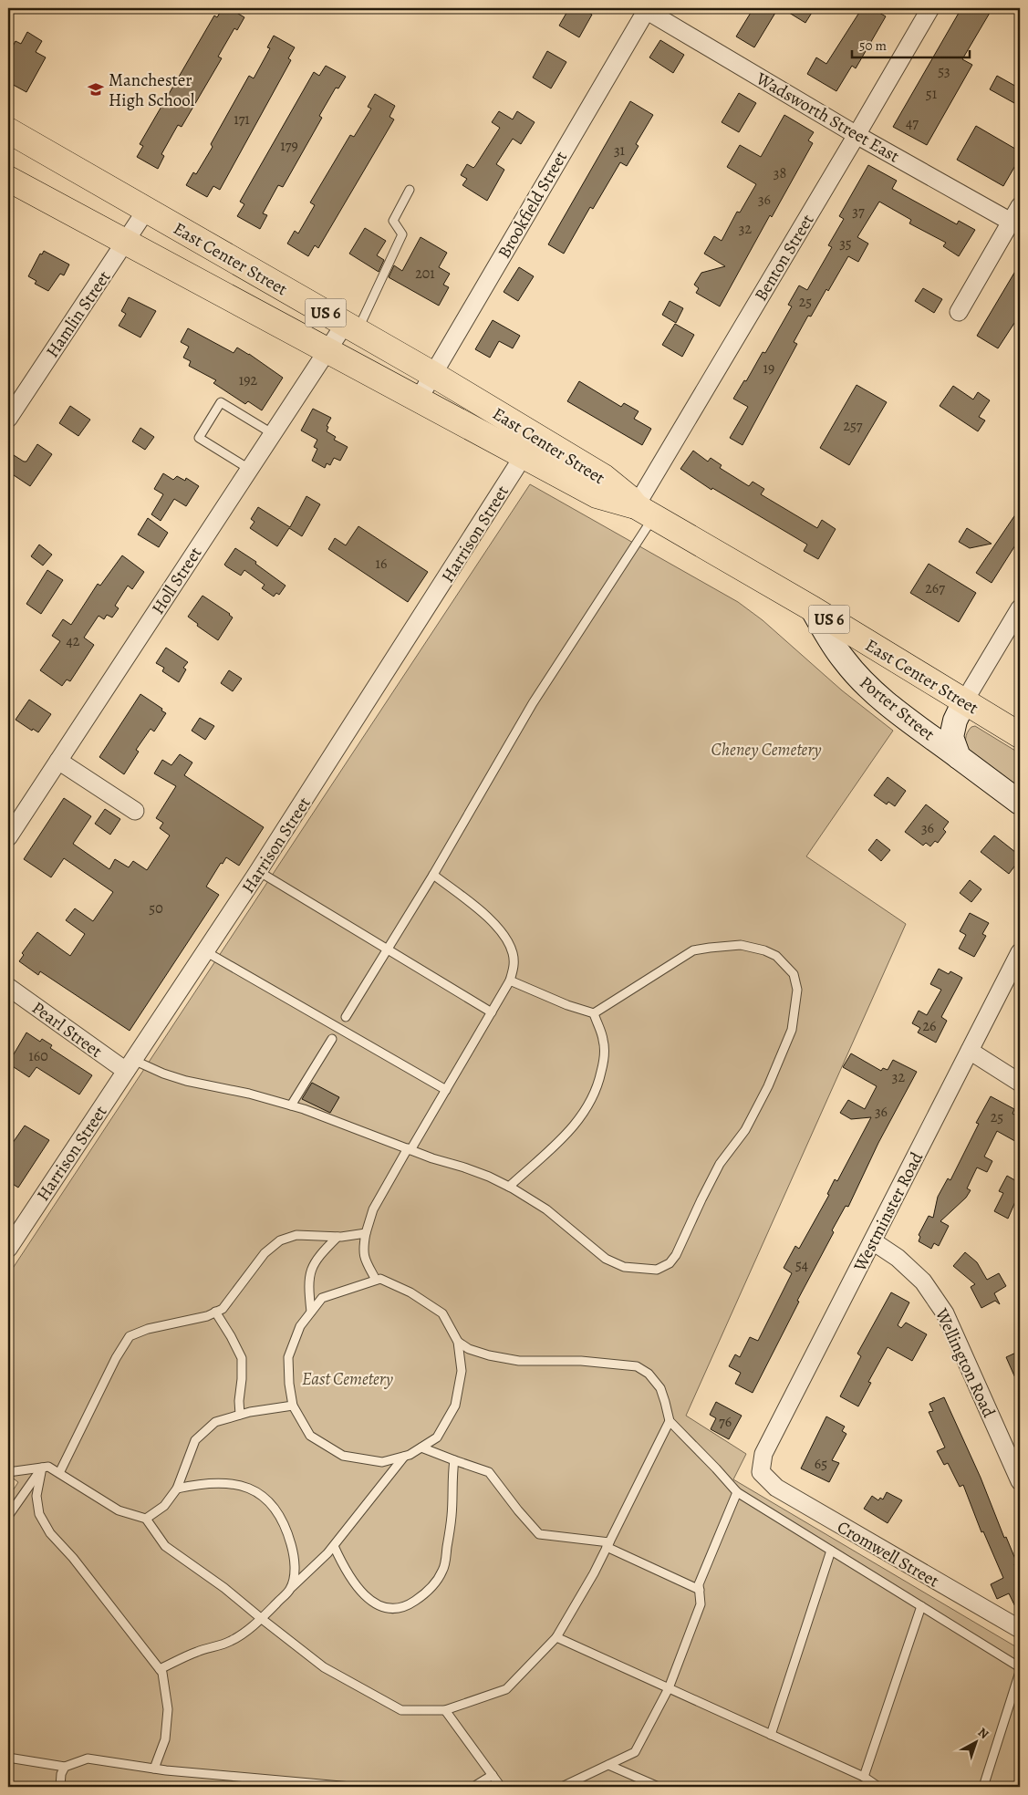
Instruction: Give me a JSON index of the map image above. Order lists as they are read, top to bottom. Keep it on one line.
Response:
{"streets":{"main road":["East Center Street","US 6"],"street":["Wadsworth Street East","Brookfield Street","Benton Street","Hamlin Street","Harrison Street","Holl Street","Porter Street","Pearl Street","Westminster Road","Wellington Road","Cromwell Street"]},"crossings":[["Wadsworth Street East","Brookfield Street"],["Wadsworth Street East","Benton Street"],["Brookfield Street","East Center Street"],["Benton Street","East Center Street"],["East Center Street","Hamlin Street"],["East Center Street","Harrison Street"],["East Center Street","Holl Street"],["East Center Street","Porter Street"],["Harrison Street","Pearl Street"],["Westminster Road","Wellington Road"],["Westminster Road","Cromwell Street"]],"parks":["Cheney Cemetery","East Cemetery"],"places":{"school or university":["Manchester High School"]},"house_numbers":["53","51","171","47","179","31","38","36","37","32","35","201","25","19","192","257","16","267","42","36","50","26","160","32","36","25","54","76","65"],"scale_bar":"50 m","north":"top right"}
